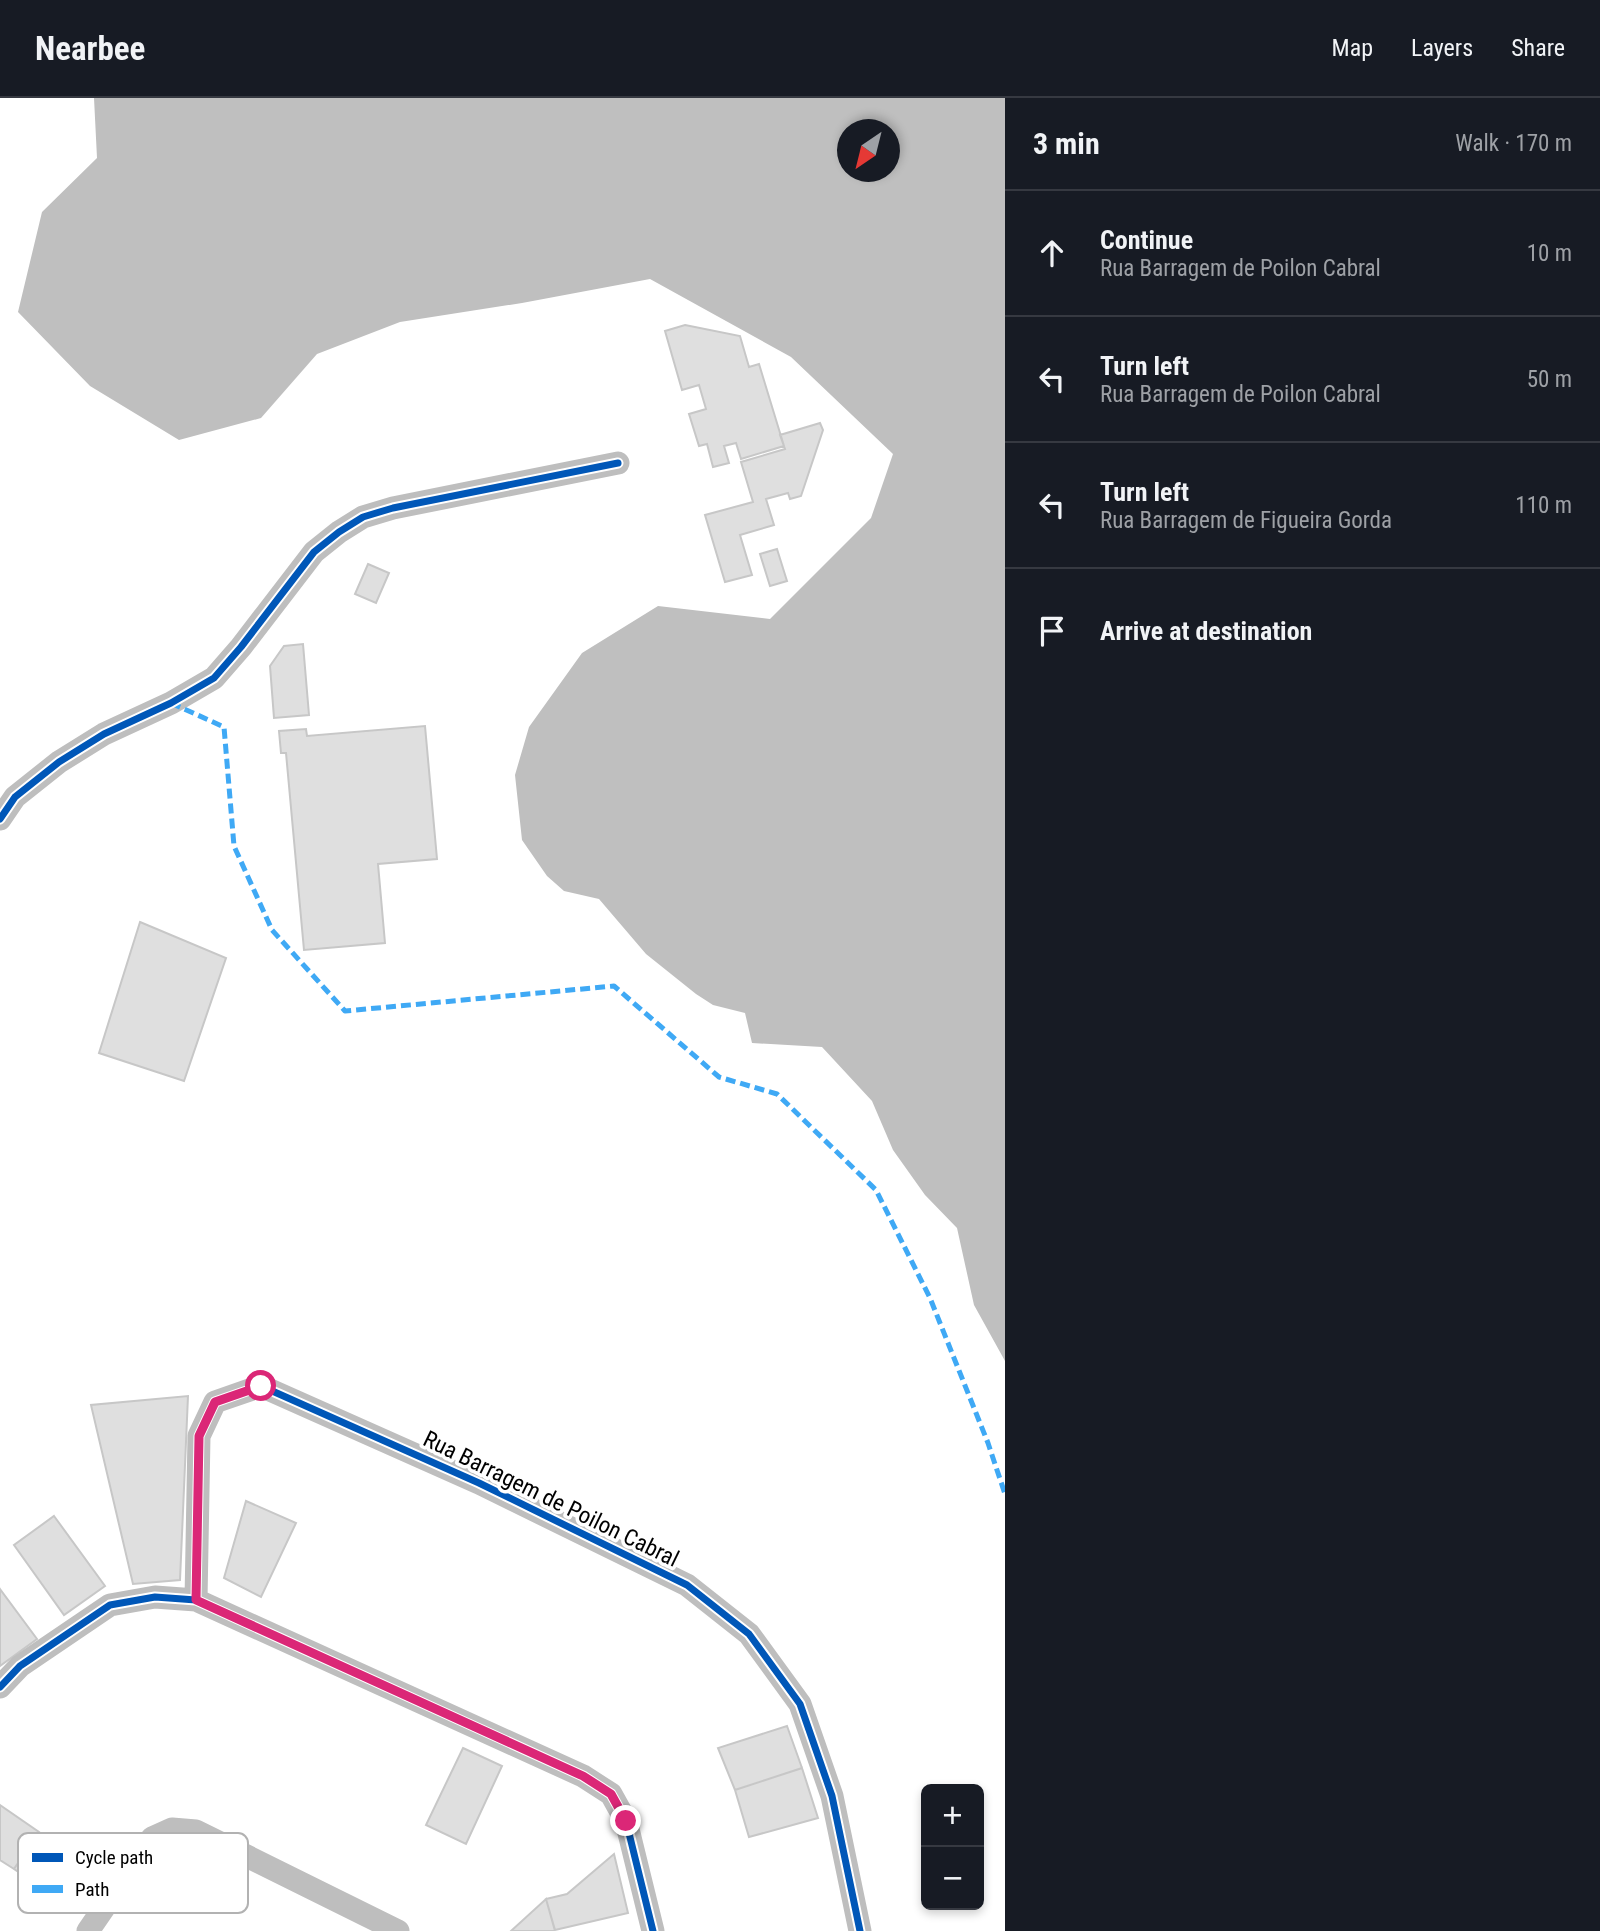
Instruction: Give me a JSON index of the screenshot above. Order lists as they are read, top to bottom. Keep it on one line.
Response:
{"streets":{"street":["Rua Barragem de Poilon Cabral"]},"legend":["Cycle path","Path"],"north":"bottom left","page":{"header":"Nearbee","nav":["Map","Layers","Share"],"heading":["3 min","Walk · 170 m"],"list":[["Continue","Rua Barragem de Poilon Cabral","10 m"],["Turn left","Rua Barragem de Poilon Cabral","50 m"],["Turn left","Rua Barragem de Figueira Gorda","110 m"],"Arrive at destination"],"map_buttons":["+","−"]}}
